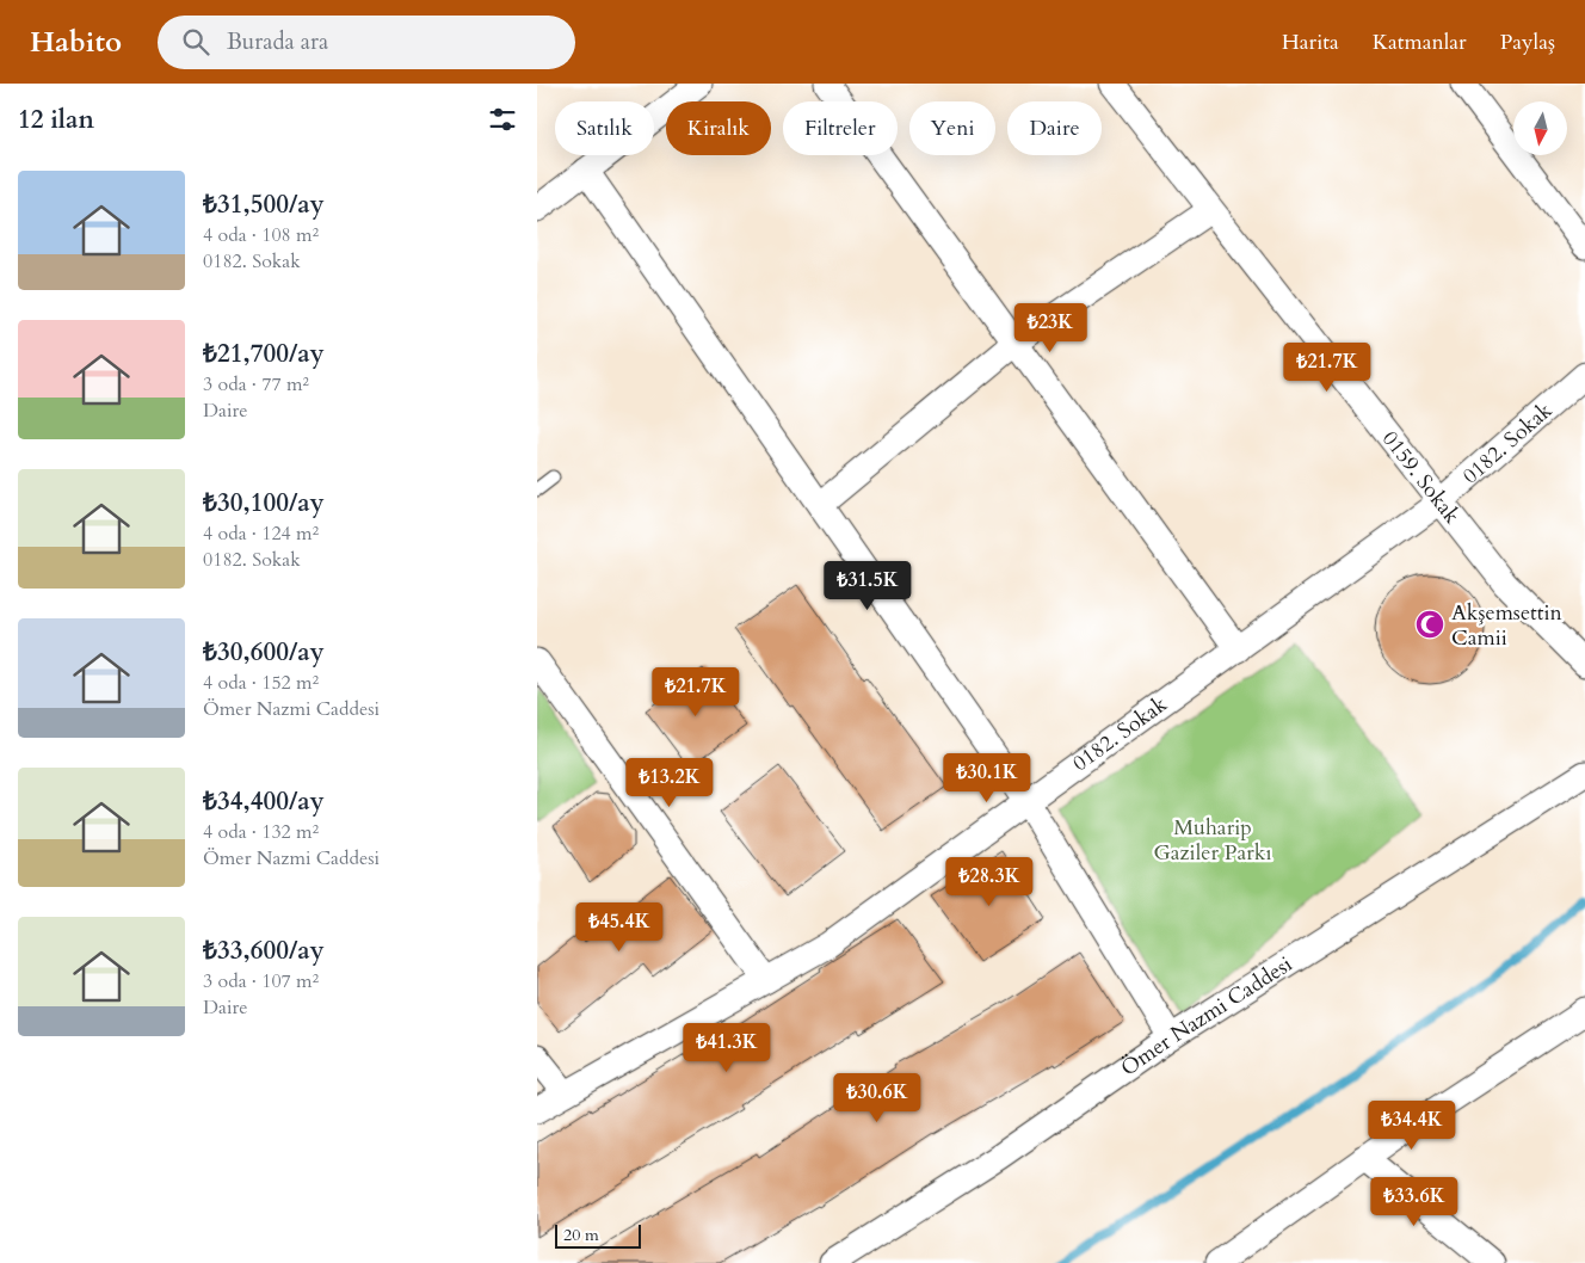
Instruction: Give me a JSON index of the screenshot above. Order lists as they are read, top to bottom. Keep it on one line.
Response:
{"streets":{"street":["0182. Sokak","0159. Sokak","Ömer Nazmi Caddesi"]},"crossings":[["0182. Sokak","0159. Sokak"]],"parks":["Muharip Gaziler Parkı"],"places":{"mosque":["Akşemsettin Camii"]},"scale_bar":"20 m","north":"bottom","page":{"header":"Habito","search":"Burada ara","nav":["Harita","Katmanlar","Paylaş"],"heading":"12 ilan","chip":["Satılık","Kiralık","Filtreler","Yeni","Daire"],"list":[{"name":"₺31,500/ay","note":"4 oda · 108 m² · 0182. Sokak"},{"name":"₺21,700/ay","note":"3 oda · 77 m² · Daire"},{"name":"₺30,100/ay","note":"4 oda · 124 m² · 0182. Sokak"},{"name":"₺30,600/ay","note":"4 oda · 152 m² · Ömer Nazmi Caddesi"},{"name":"₺34,400/ay","note":"4 oda · 132 m² · Ömer Nazmi Caddesi"},{"name":"₺33,600/ay","note":"3 oda · 107 m² · Daire"}],"price":["₺23K","₺21.7K","₺31.5K","₺21.7K","₺30.1K","₺13.2K","₺28.3K","₺45.4K","₺41.3K","₺30.6K","₺34.4K","₺33.6K"],"scale":"20 m"}}
